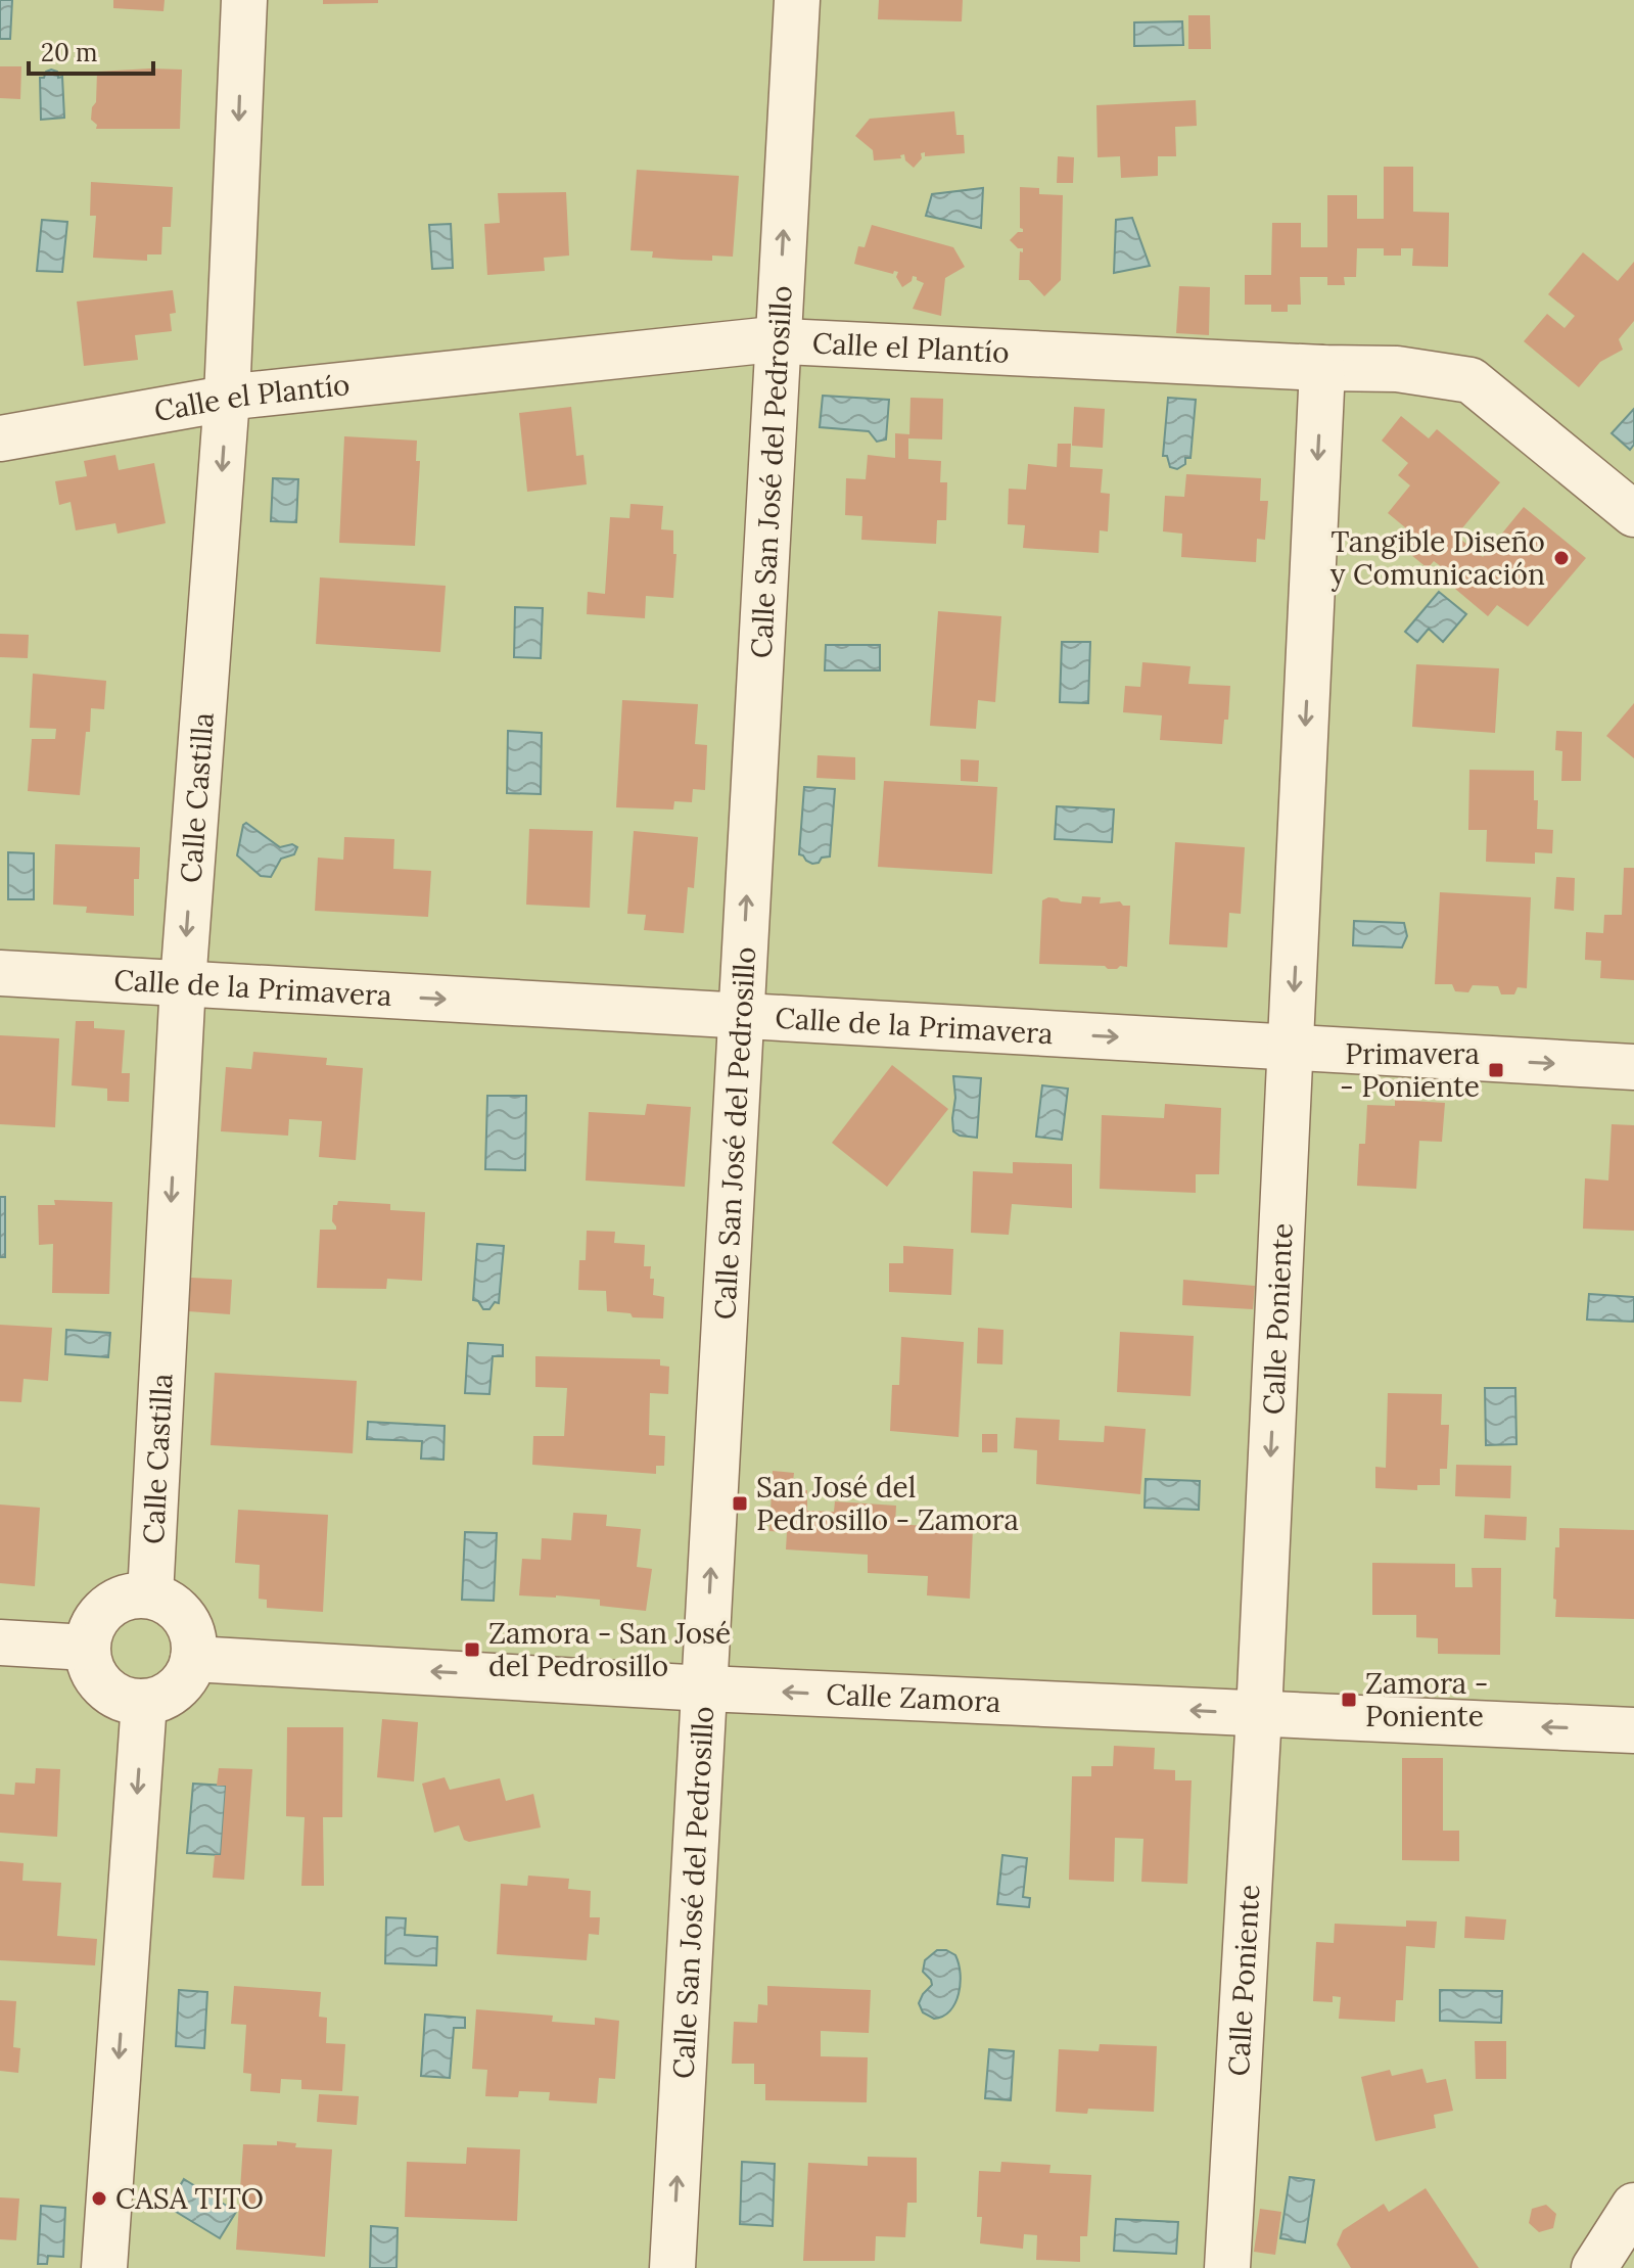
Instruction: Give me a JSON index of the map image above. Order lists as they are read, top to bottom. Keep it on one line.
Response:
{"streets":{"street":["Calle el Plantío","Calle San José del Pedrosillo","Calle Castilla","Calle de la Primavera","Calle Poniente","Calle Zamora"]},"crossings":[["Calle el Plantío","Calle San José del Pedrosillo"],["Calle el Plantío","Calle Castilla"],["Calle el Plantío","Calle Poniente"],["Calle San José del Pedrosillo","Calle de la Primavera"],["Calle San José del Pedrosillo","Calle Zamora"],["Calle Castilla","Calle de la Primavera"],["Calle Castilla","Calle Zamora"],["Calle de la Primavera","Calle Poniente"],["Calle Poniente","Calle Zamora"]],"one_way":["Calle San José del Pedrosillo","Calle Castilla","Calle de la Primavera","Calle Poniente","Calle Zamora"],"places":{"other":["Tangible Diseño y Comunicación","CASA TITO"],"transit":["Primavera - Poniente","San José del Pedrosillo - Zamora","Zamora - San José del Pedrosillo","Zamora - Poniente"]},"scale_bar":"20 m"}
